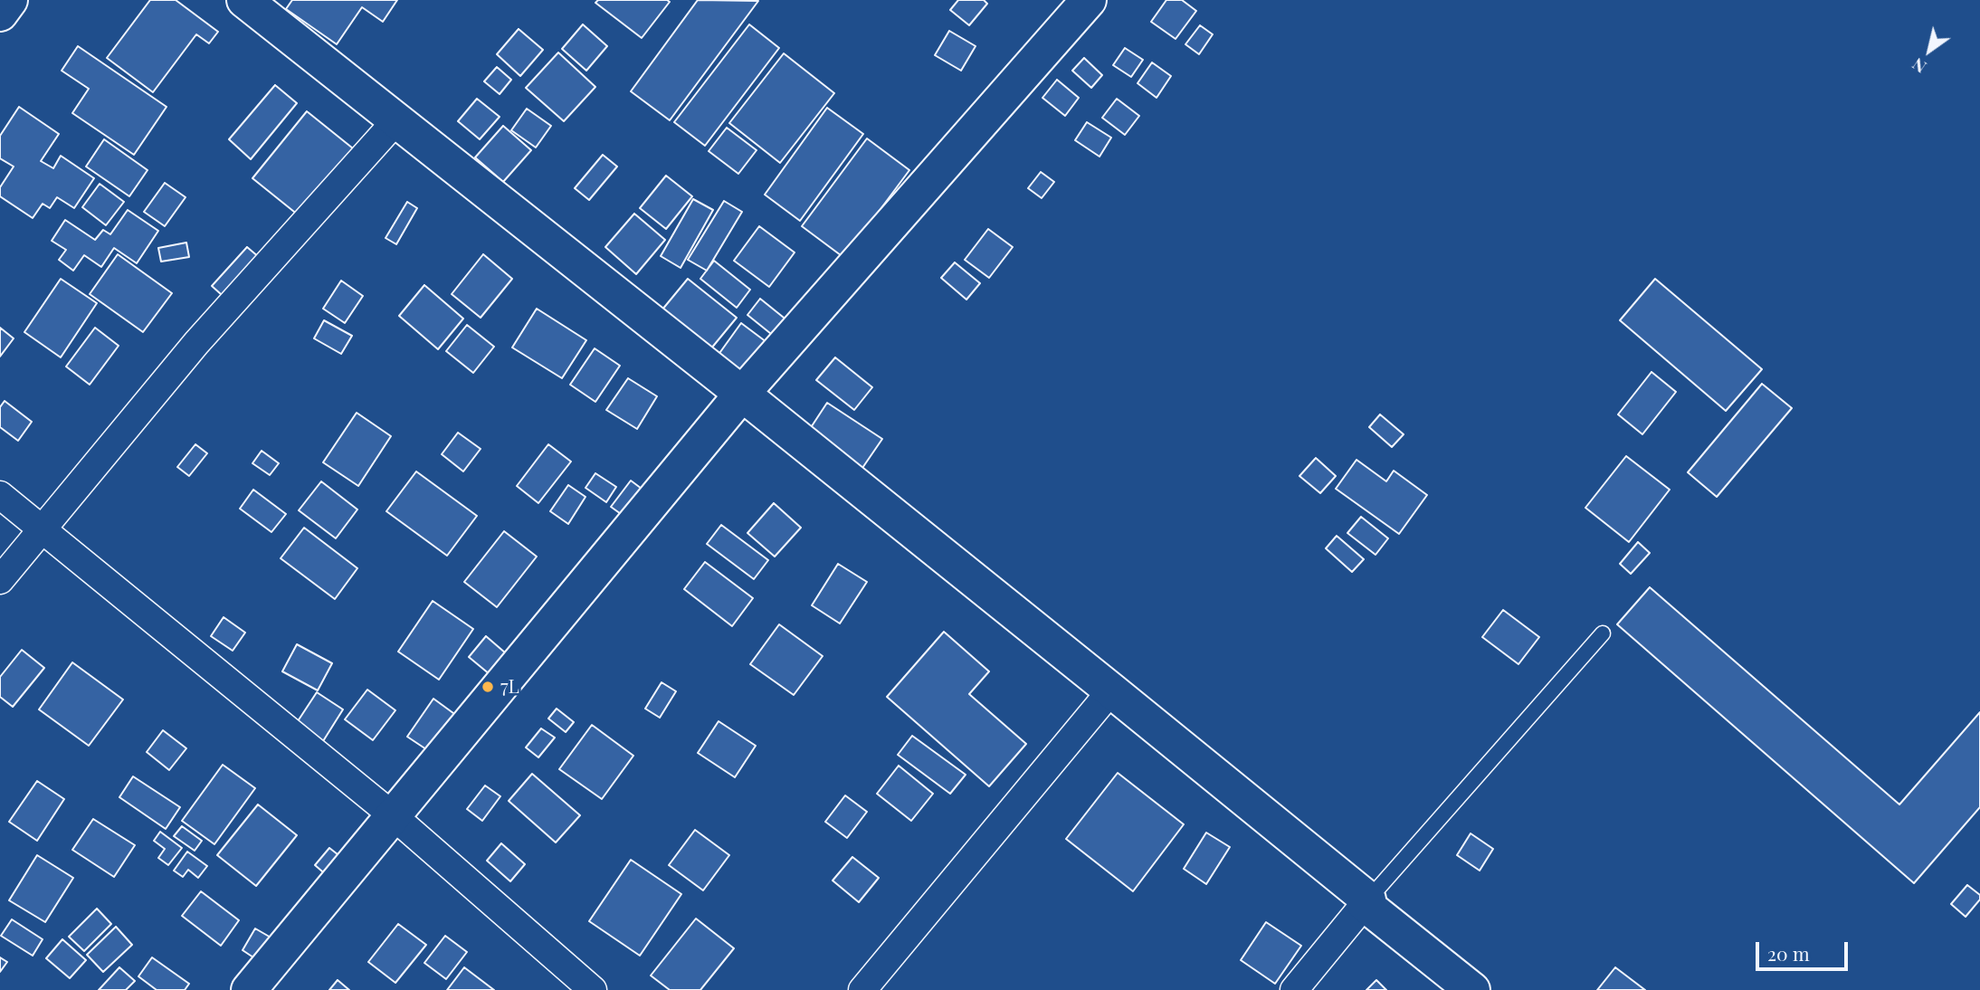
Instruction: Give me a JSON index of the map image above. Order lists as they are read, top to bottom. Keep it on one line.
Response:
{"places":["7L"],"scale_bar":"20 m","north":"bottom left"}
